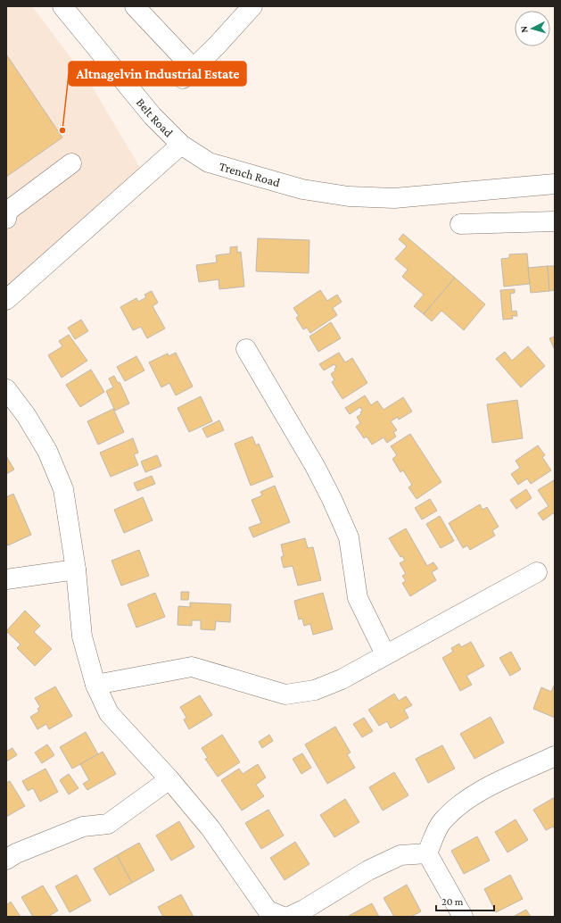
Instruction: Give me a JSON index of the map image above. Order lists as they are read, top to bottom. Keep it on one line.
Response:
{"streets":{"street":["Belt Road","Trench Road"]},"crossings":[["Belt Road","Trench Road"]],"places":["Altnagelvin Industrial Estate"],"scale_bar":"20 m","north":"left"}
